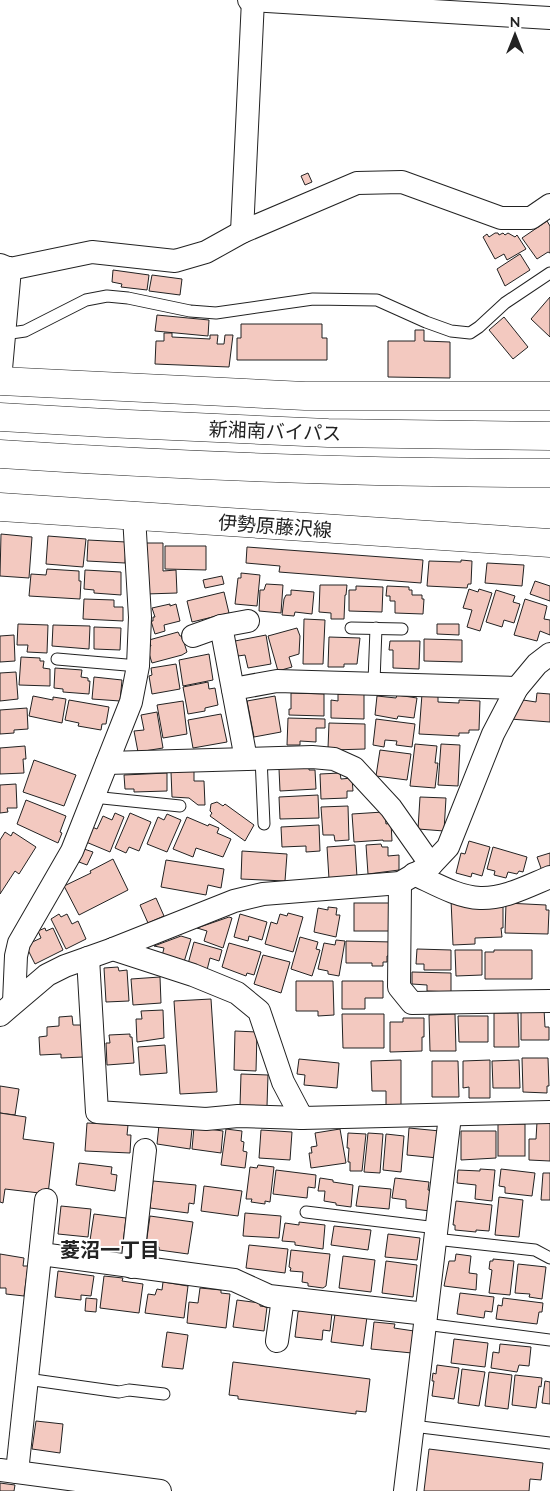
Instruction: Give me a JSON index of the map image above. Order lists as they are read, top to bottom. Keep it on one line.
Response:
{"streets":{"main road":["新湘南バイパス","伊勢原藤沢線"]},"districts":["菱沼一丁目"],"north":"top"}
